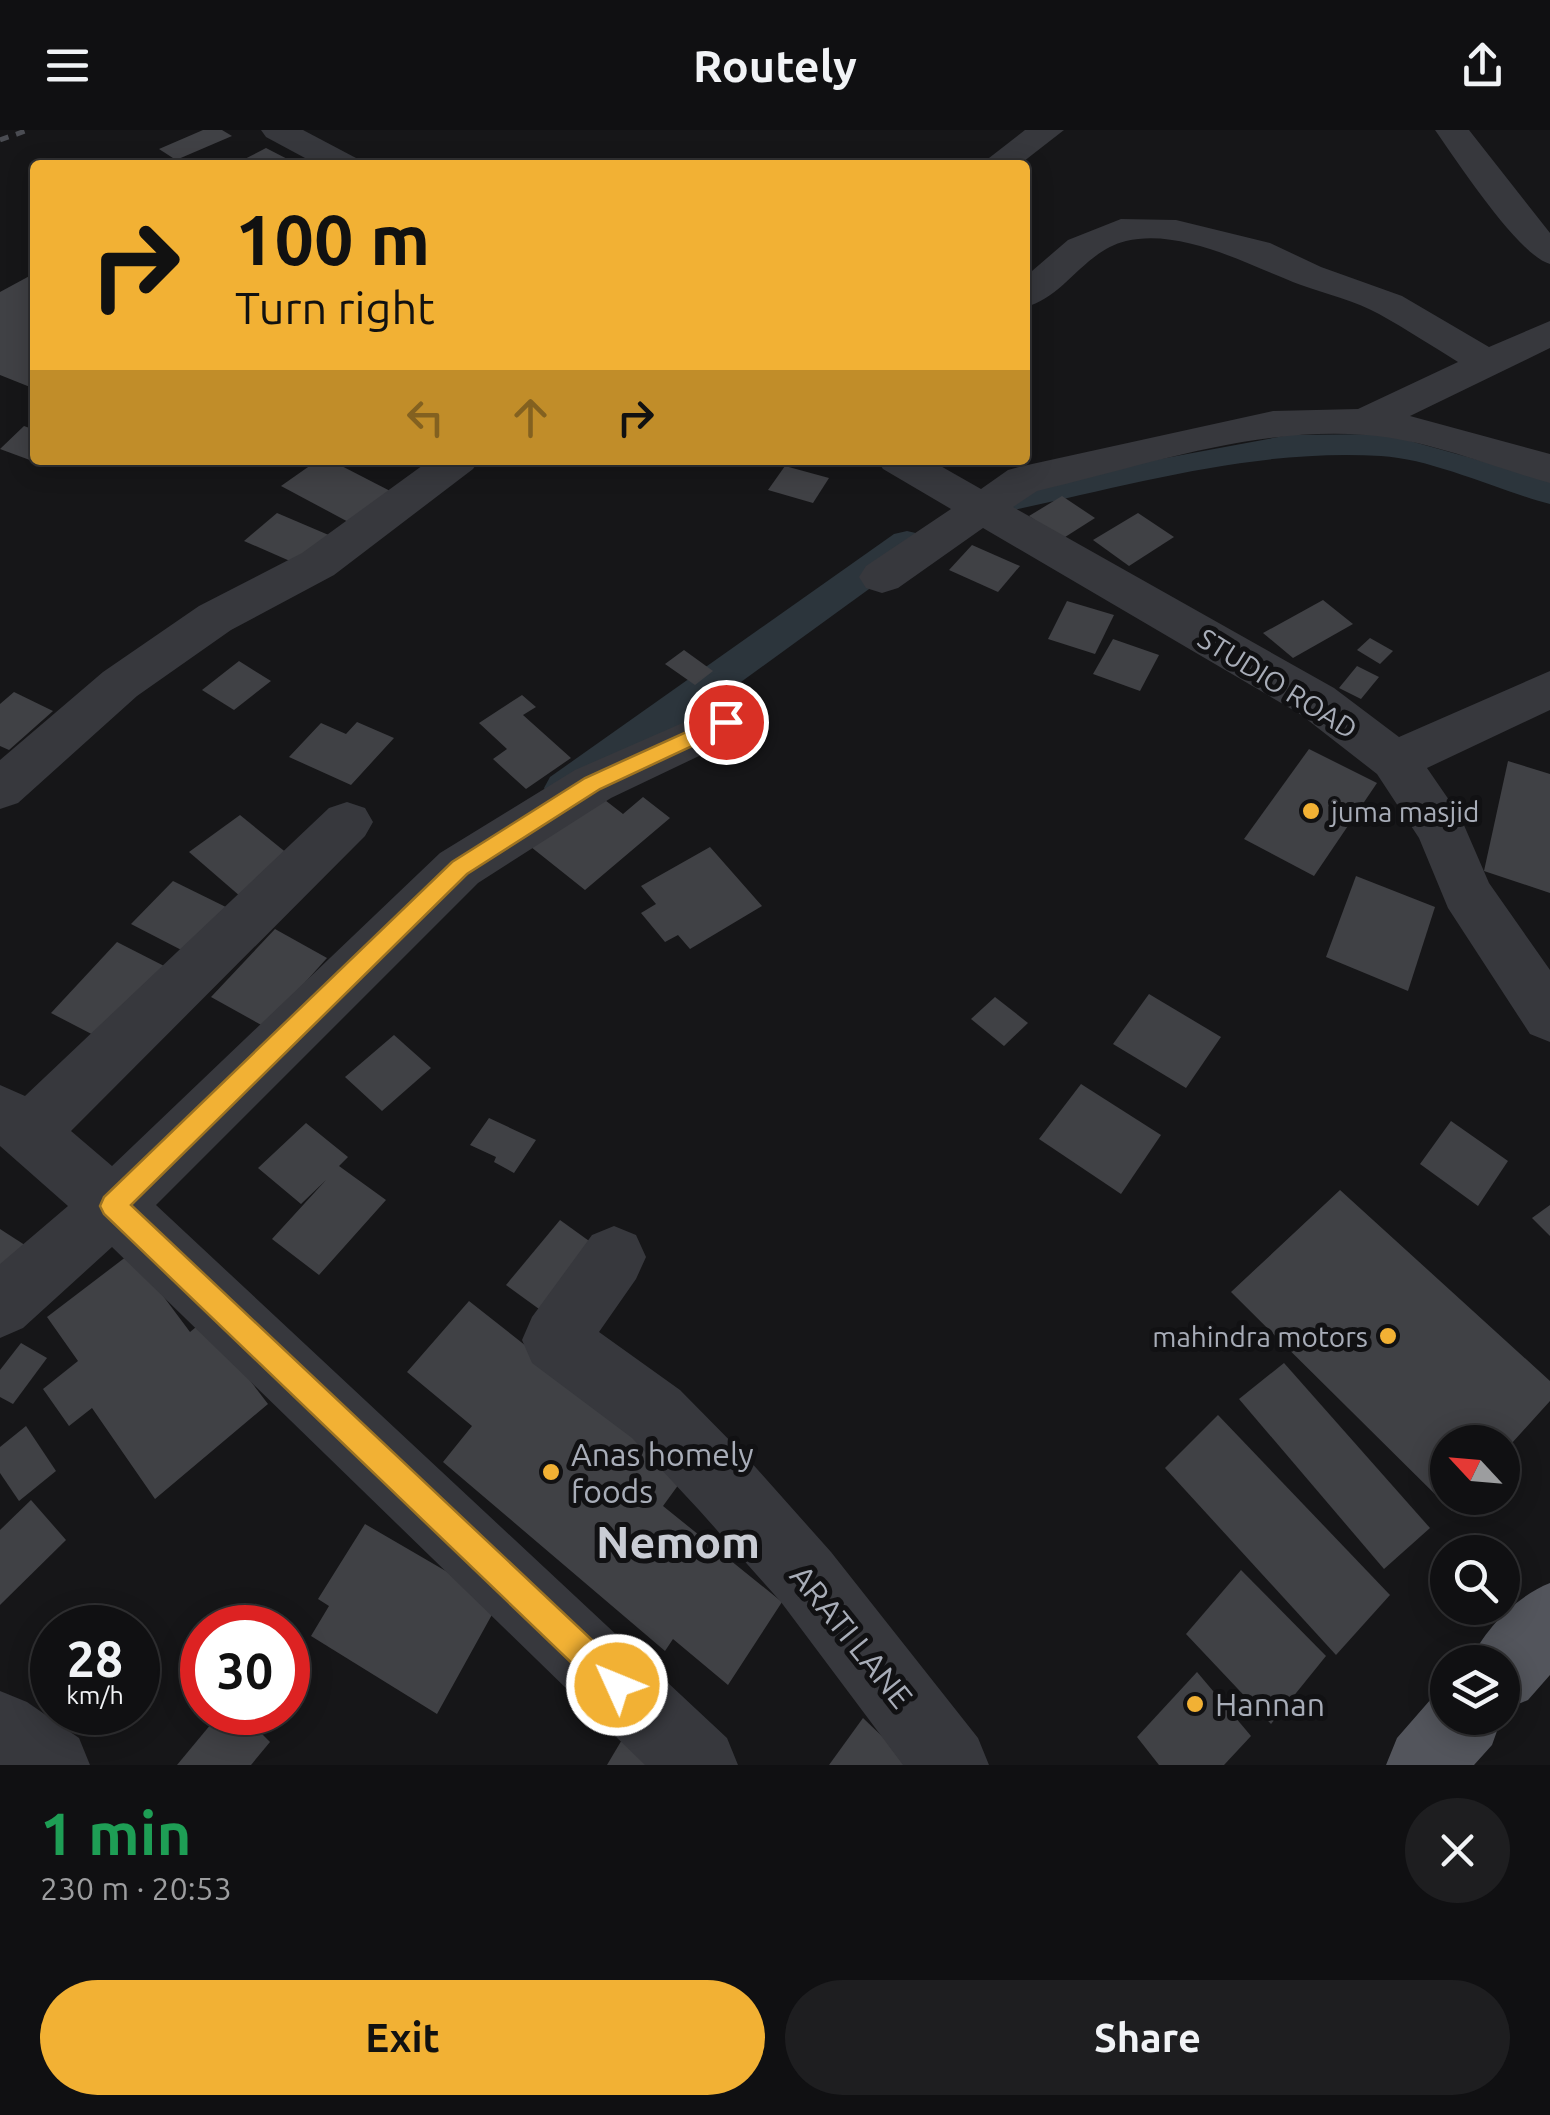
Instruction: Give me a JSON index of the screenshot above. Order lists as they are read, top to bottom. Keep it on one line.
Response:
{"streets":{"street":["STUDIO ROAD","ARATI LANE"]},"districts":["Nemom"],"places":["juma masjid","mahindra motors","Anas homely foods","Hannan"],"north":"top left","page":{"header":"Routely","turn":["100 m","Turn right"],"speed":"28 km/h","limit":"30","heading":["1 min","230 m · 20:53"],"buttons":["Exit","Share"]}}
